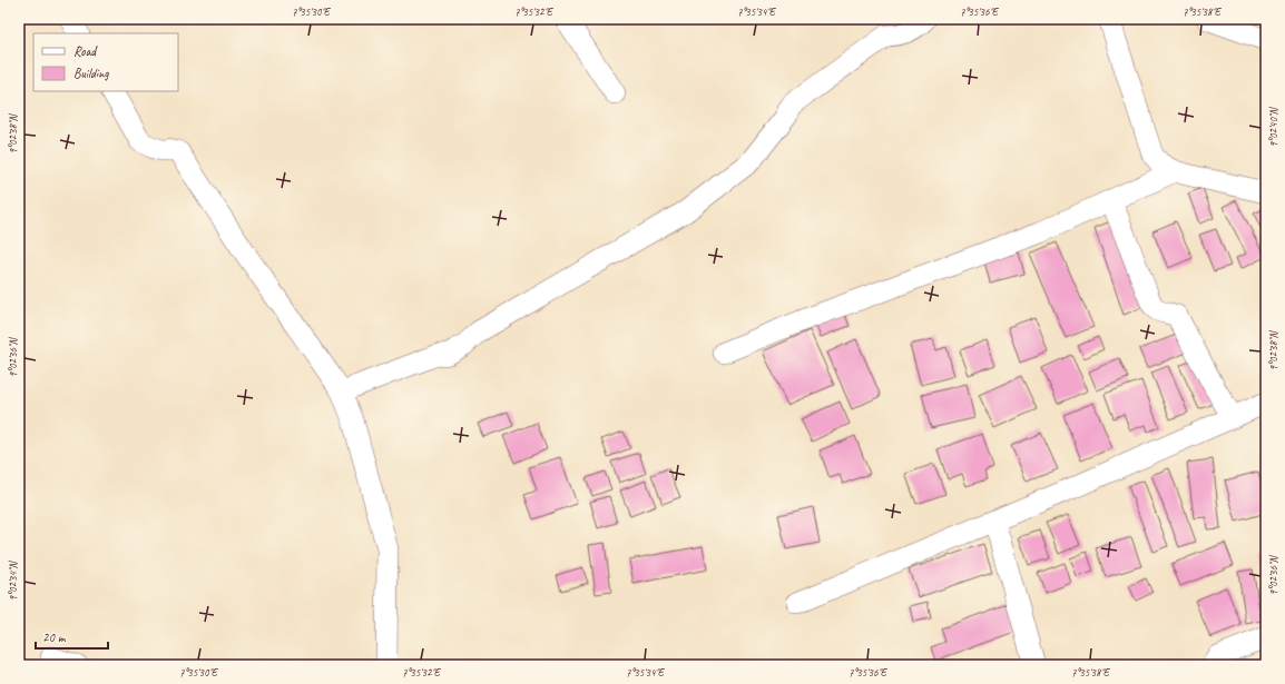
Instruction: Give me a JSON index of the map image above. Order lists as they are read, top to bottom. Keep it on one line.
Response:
{"legend":["Road","Building"],"scale_bar":"20 m","coordinates":["7°35'30\"E","7°35'32\"E","7°35'34\"E","7°35'36\"E","7°35'38\"E","9°02'40\"N","9°02'38\"N","9°02'36\"N","9°02'34\"N"]}
